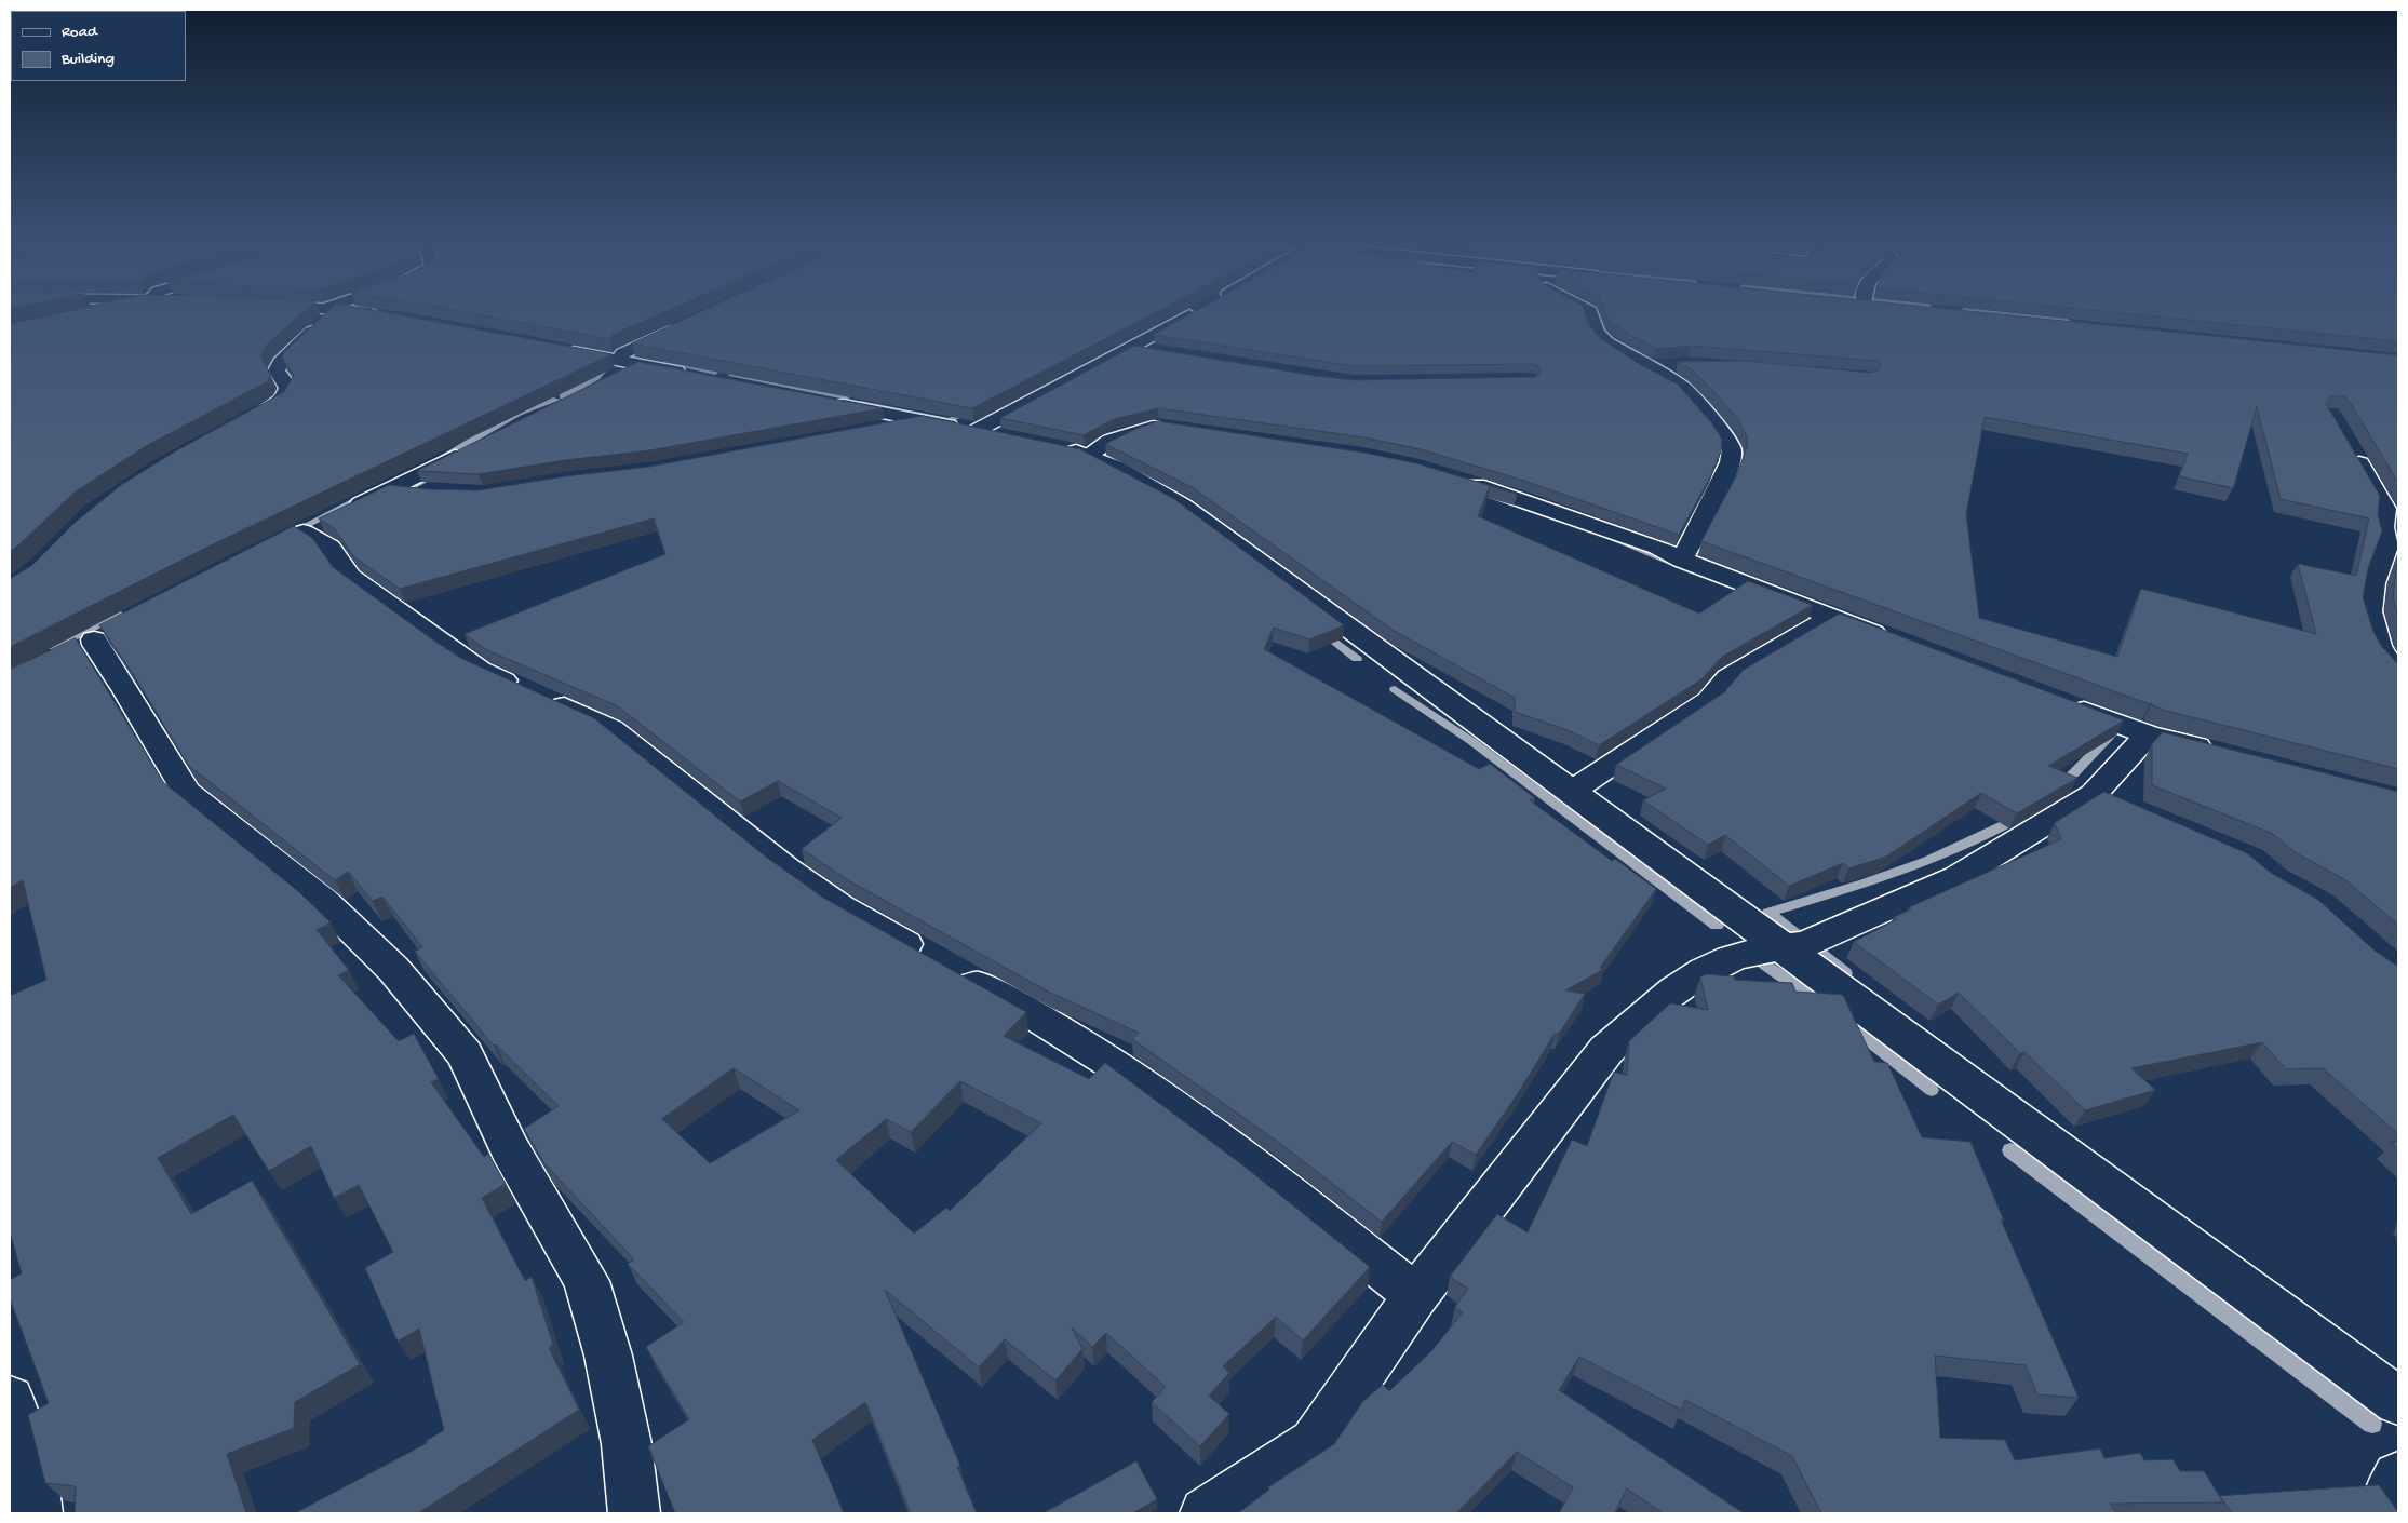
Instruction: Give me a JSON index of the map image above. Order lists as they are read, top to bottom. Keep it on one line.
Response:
{"legend":["Road","Building"]}
